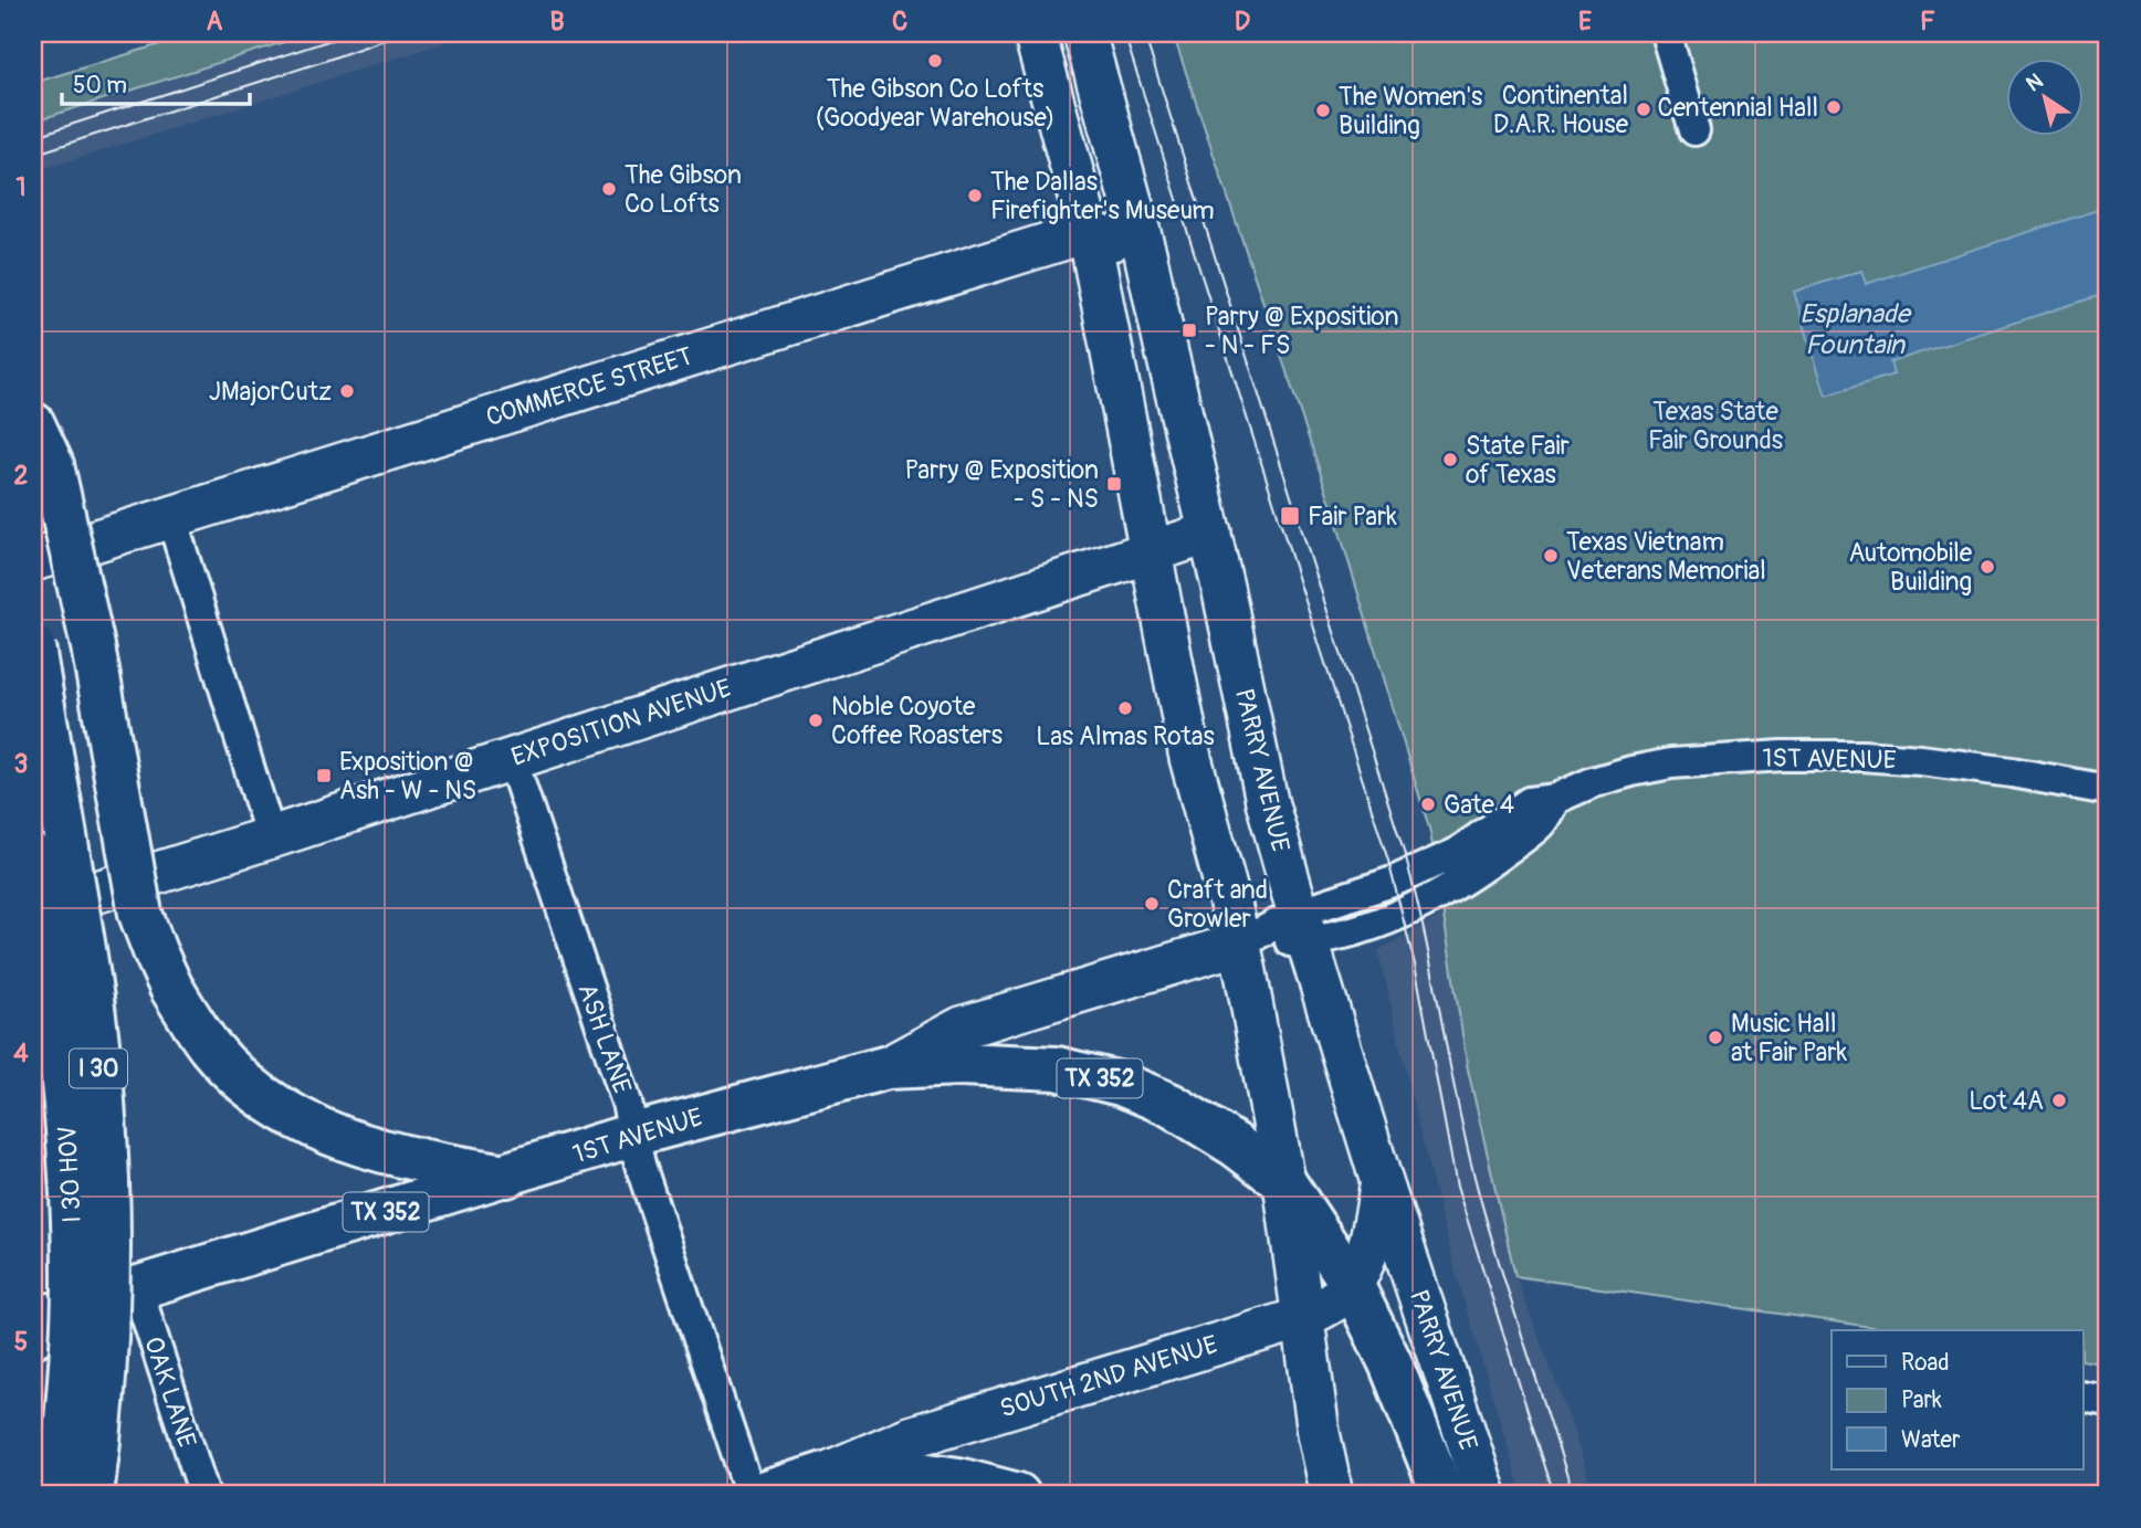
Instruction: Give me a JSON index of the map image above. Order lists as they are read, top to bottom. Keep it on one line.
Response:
{"streets":{"main road":["COMMERCE STREET","EXPOSITION AVENUE","1ST AVENUE","PARRY AVENUE","I 30","TX 352","I 30 HOV","SOUTH 2ND AVENUE"],"street":["ASH LANE","OAK LANE"]},"crossings":[["EXPOSITION AVENUE","PARRY AVENUE"],["EXPOSITION AVENUE","ASH LANE"],["1ST AVENUE","PARRY AVENUE"],["1ST AVENUE","ASH LANE"],["1ST AVENUE","TX 352"],["1ST AVENUE","OAK LANE"],["PARRY AVENUE","SOUTH 2ND AVENUE"],["TX 352","SOUTH 2ND AVENUE"]],"water":["Esplanade Fountain"],"parks":["Texas State Fair Grounds"],"places":{"other":["The Gibson Co Lofts (Goodyear Warehouse)","Centennial Hall","Continental D.A.R. House","The Women's Building","The Gibson Co Lofts","The Dallas Firefighter's Museum","JMajorCutz","State Fair of Texas","Texas Vietnam Veterans Memorial","Automobile Building","Las Almas Rotas","Noble Coyote Coffee Roasters","Gate 4","Craft and Growler","Music Hall at Fair Park","Lot 4A"],"transit":["Parry @ Exposition - N - FS","Parry @ Exposition - S - NS","Fair Park","Exposition @ Ash - W - NS"]},"legend":["Road","Park","Water"],"scale_bar":"50 m","north":"top left","grid":{"columns":["A","B","C","D","E","F"],"rows":["1","2","3","4","5"]}}
